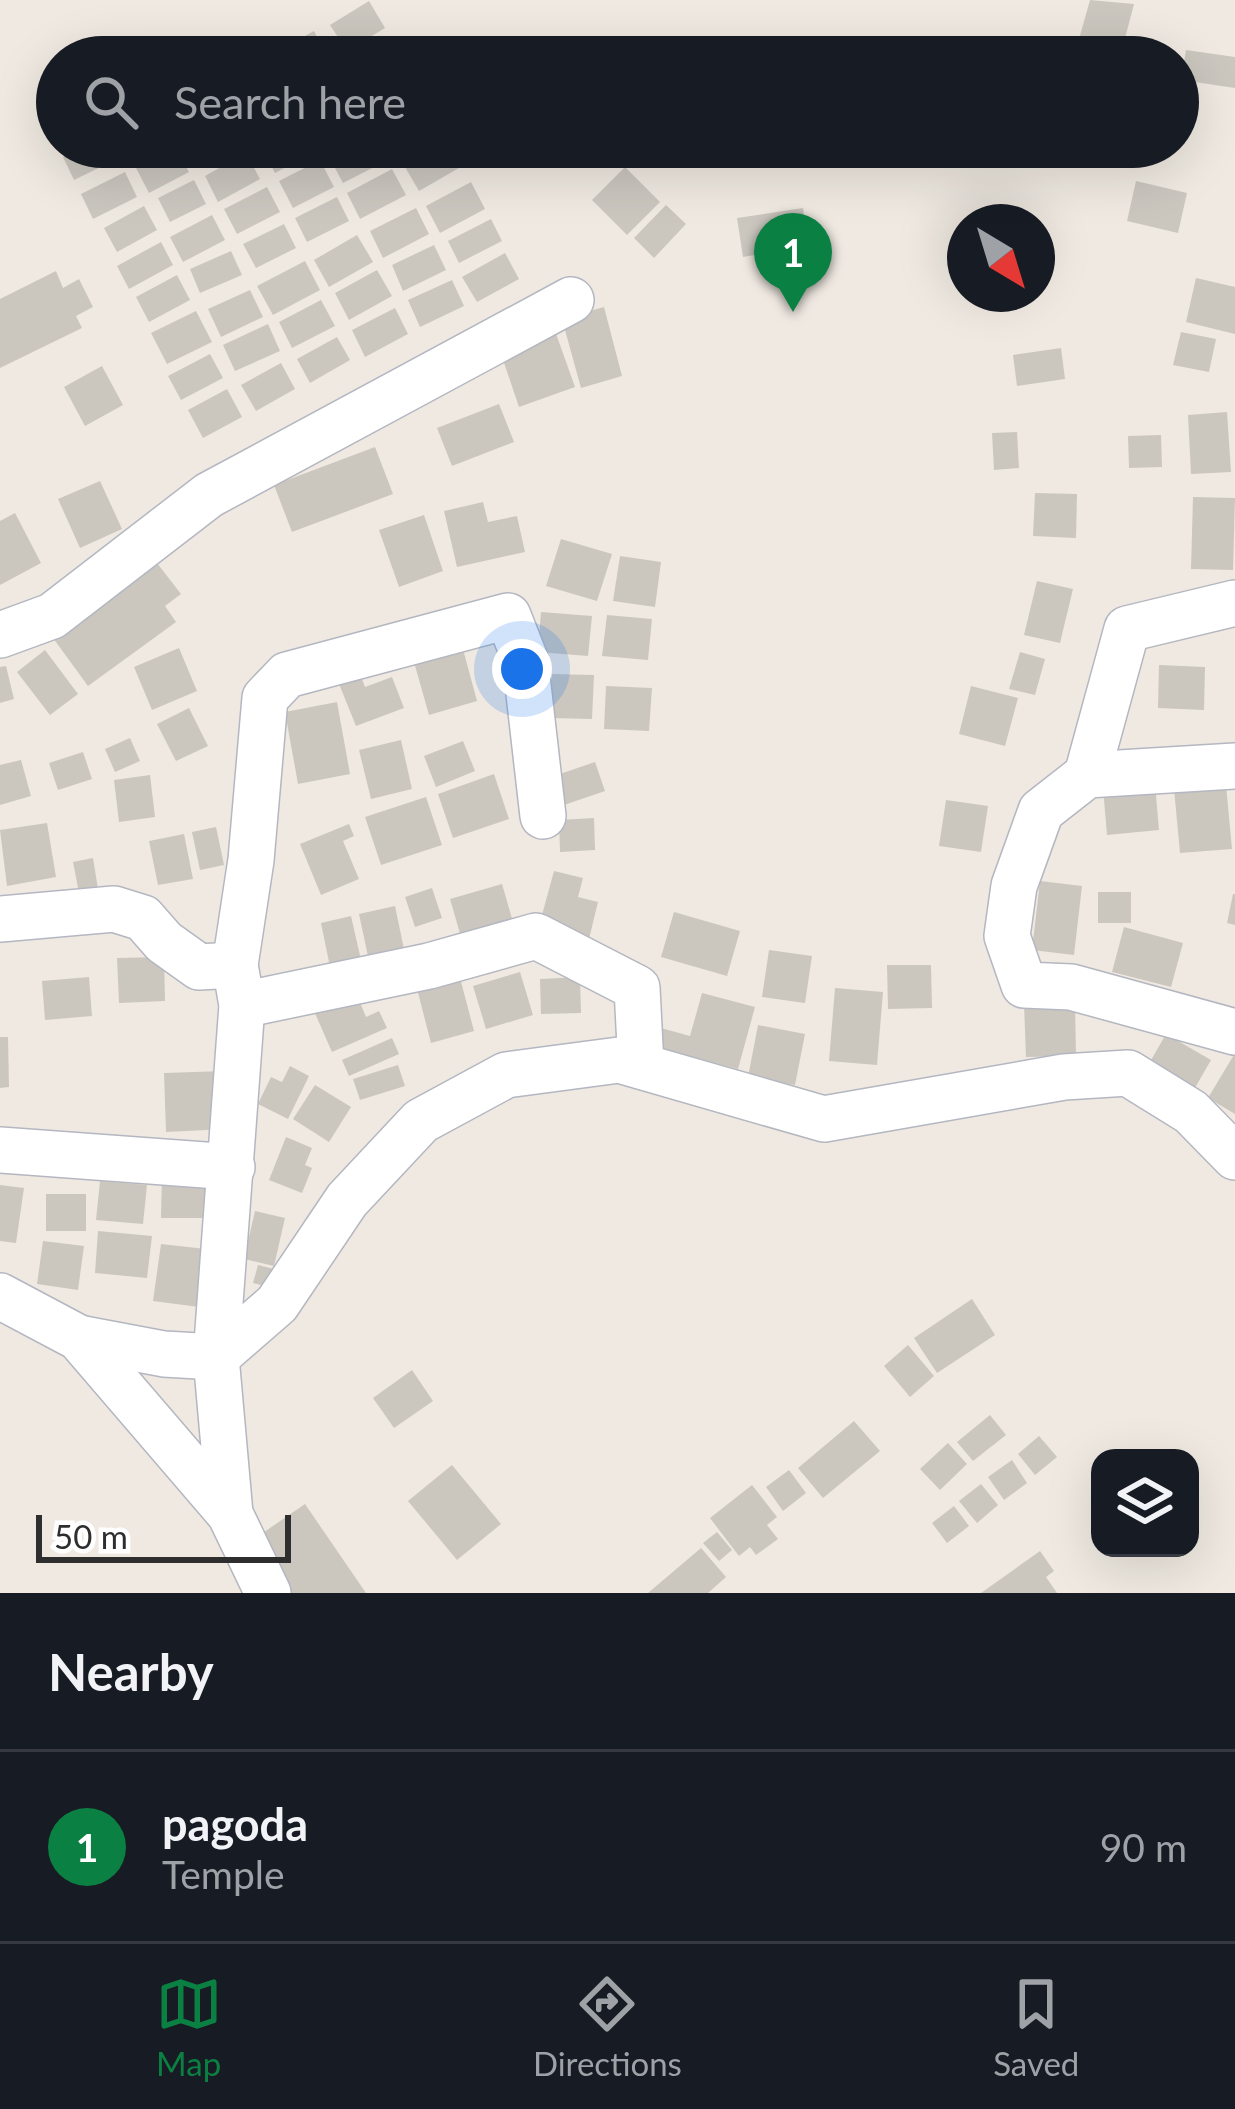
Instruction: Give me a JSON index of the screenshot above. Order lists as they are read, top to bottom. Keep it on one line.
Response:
{"scale_bar":"50 m","north":"bottom right","page":{"search":"Search here","pins":"1","scale":"50 m","heading":"Nearby","list":[{"mark":"1","name":"pagoda","note":"Temple","value":"90 m"}],"nav":["Map","Directions","Saved"]}}
